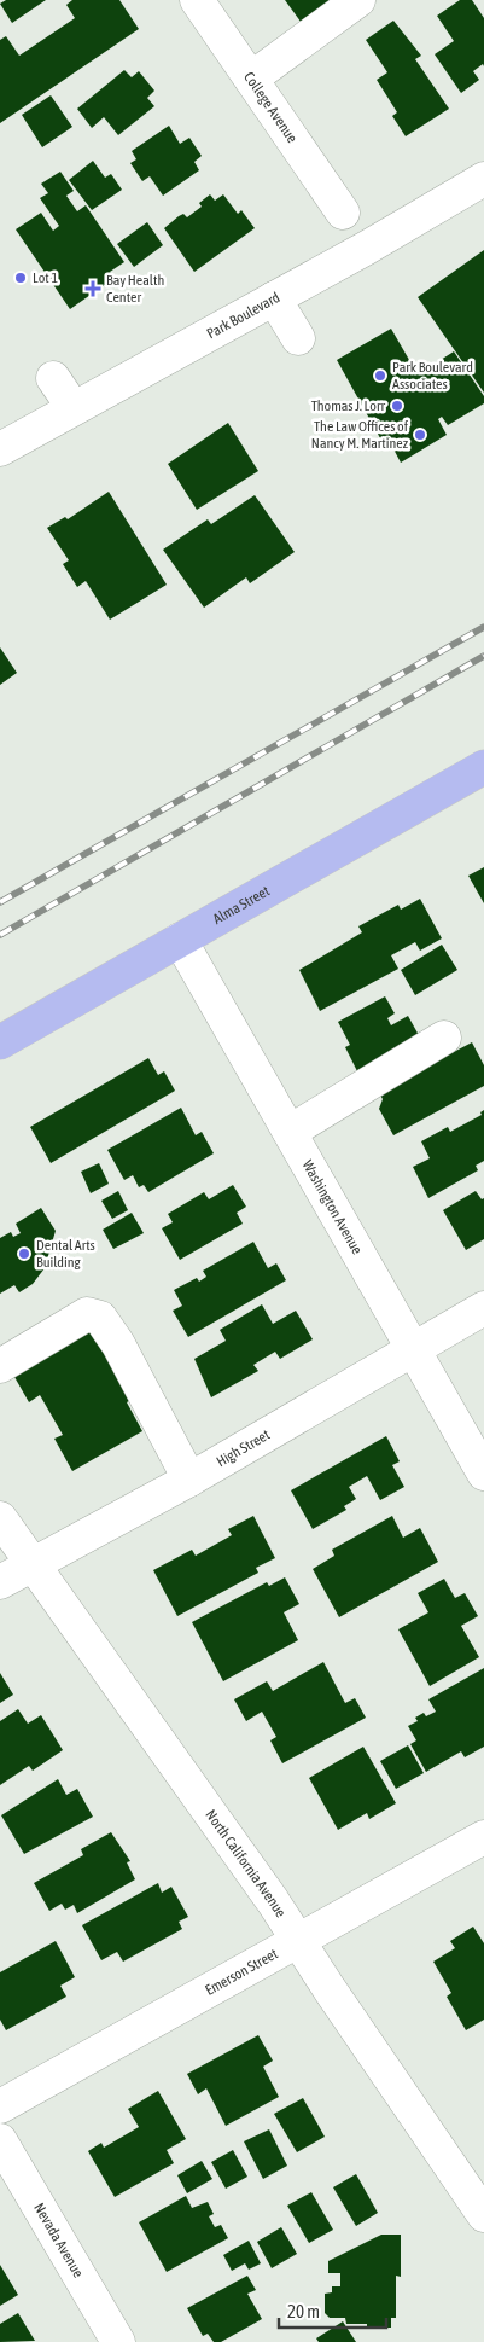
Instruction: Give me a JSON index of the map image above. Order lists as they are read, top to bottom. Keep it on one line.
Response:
{"streets":{"main road":["Alma Street"],"street":["College Avenue","Park Boulevard","Washington Avenue","High Street","North California Avenue","Emerson Street","Nevada Avenue"]},"crossings":[["Alma Street","Washington Avenue"],["Washington Avenue","High Street"],["High Street","North California Avenue"],["North California Avenue","Emerson Street"]],"places":{"other":["Lot 1","Park Boulevard Associates","Thomas J. Lorr","The Law Offices of Nancy M. Martinez","Dental Arts Building"],"health":["Bay Health Center"]},"scale_bar":"20 m"}
